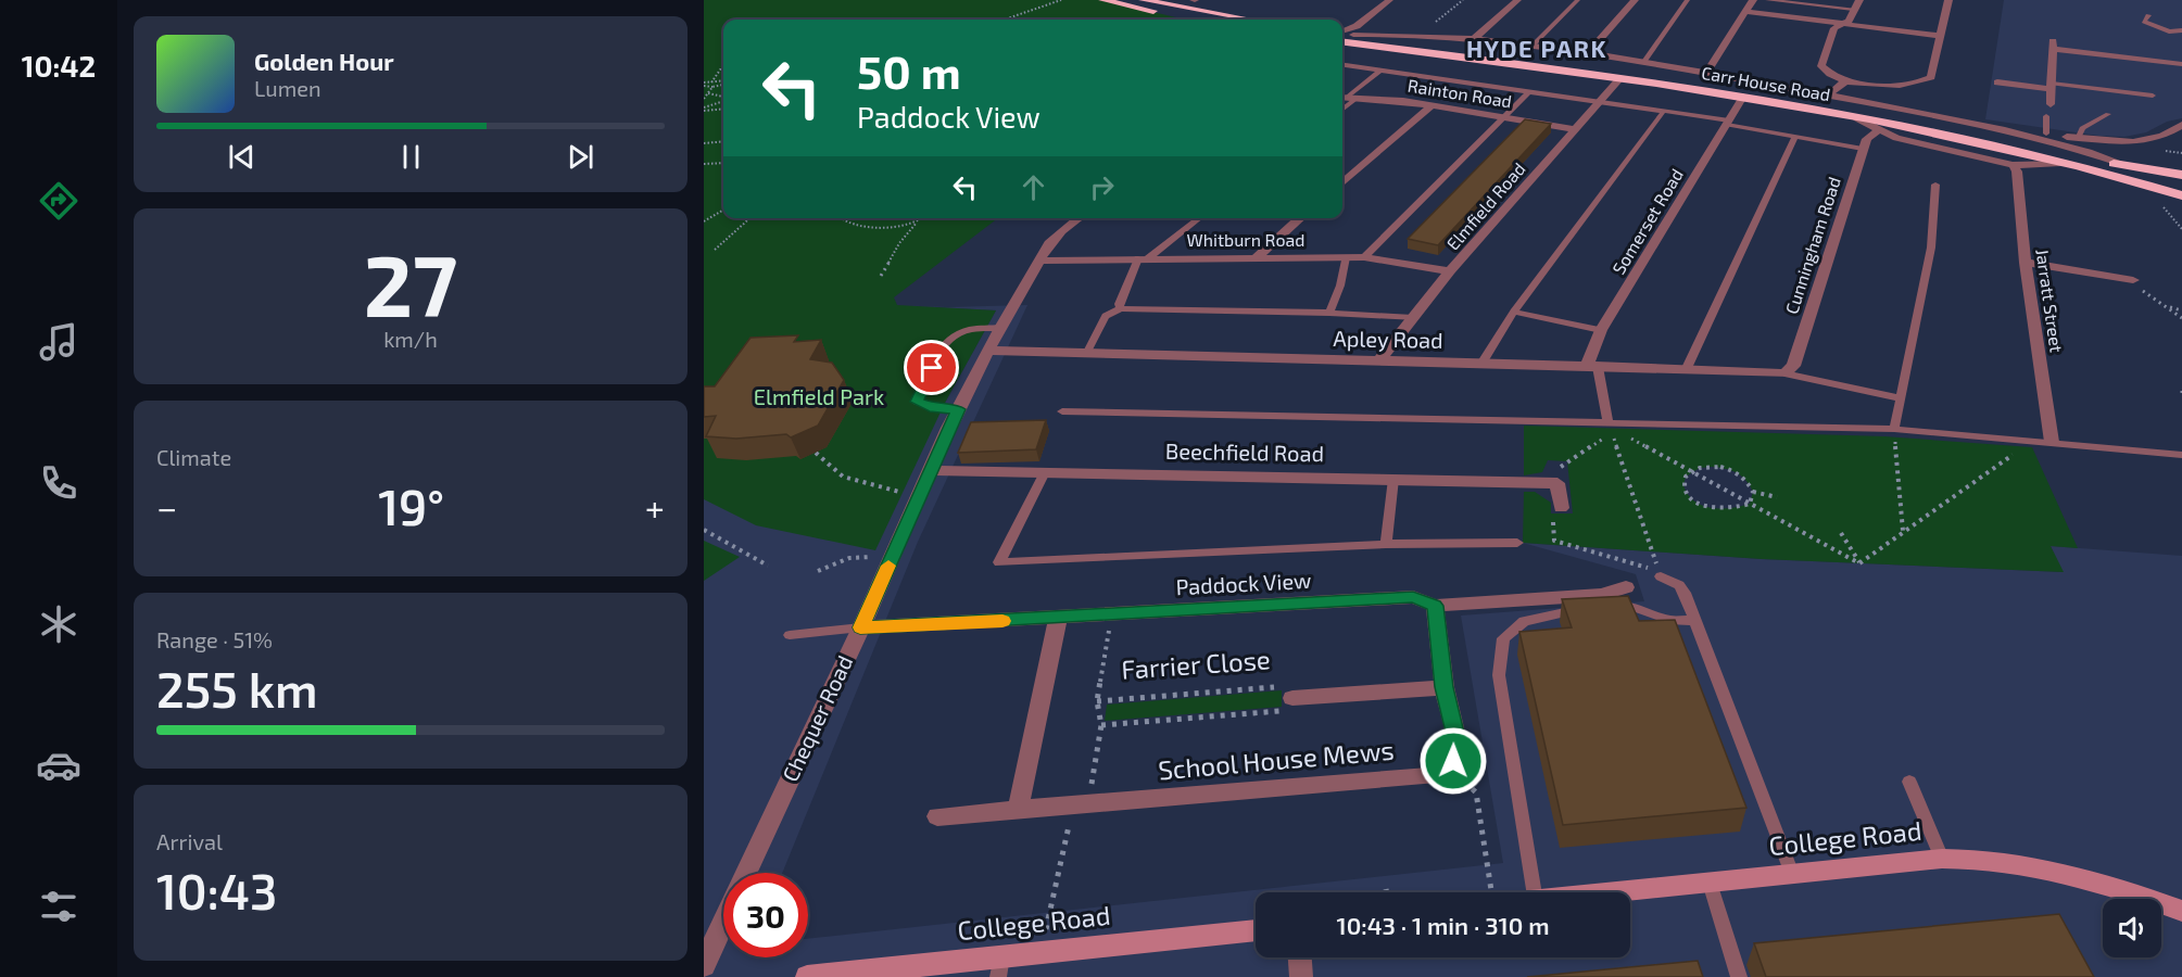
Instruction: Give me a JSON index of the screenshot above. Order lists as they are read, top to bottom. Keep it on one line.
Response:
{"streets":{"highway":["Carr House Road"],"street":["Rainton Road","Elmfield Road","Somerset Road","Whitburn Road","Cunningham Road","Jarratt Street","Apley Road","Beechfield Road","Paddock View","Farrier Close","Chequer Road","School House Mews","College Road"]},"crossings":[["Carr House Road","Elmfield Road"],["Carr House Road","Somerset Road"],["Rainton Road","Elmfield Road"],["Elmfield Road","Whitburn Road"],["Elmfield Road","Apley Road"],["Somerset Road","Apley Road"],["Whitburn Road","Chequer Road"],["Cunningham Road","Apley Road"],["Apley Road","Chequer Road"],["Beechfield Road","Chequer Road"],["Paddock View","Chequer Road"]],"districts":["HYDE PARK"],"parks":["Elmfield Park"],"page":{"tabs":"10:42","turn":["50 m","Paddock View"],"song":["Golden Hour","Lumen"],"tile":[["27","km/h"],"Climate",["Range · 51%","255 km"],["Arrival","10:43"]],"heat":["−","19°","+"],"limit":"30","trip":"10:43 · 1 min · 310 m"}}
